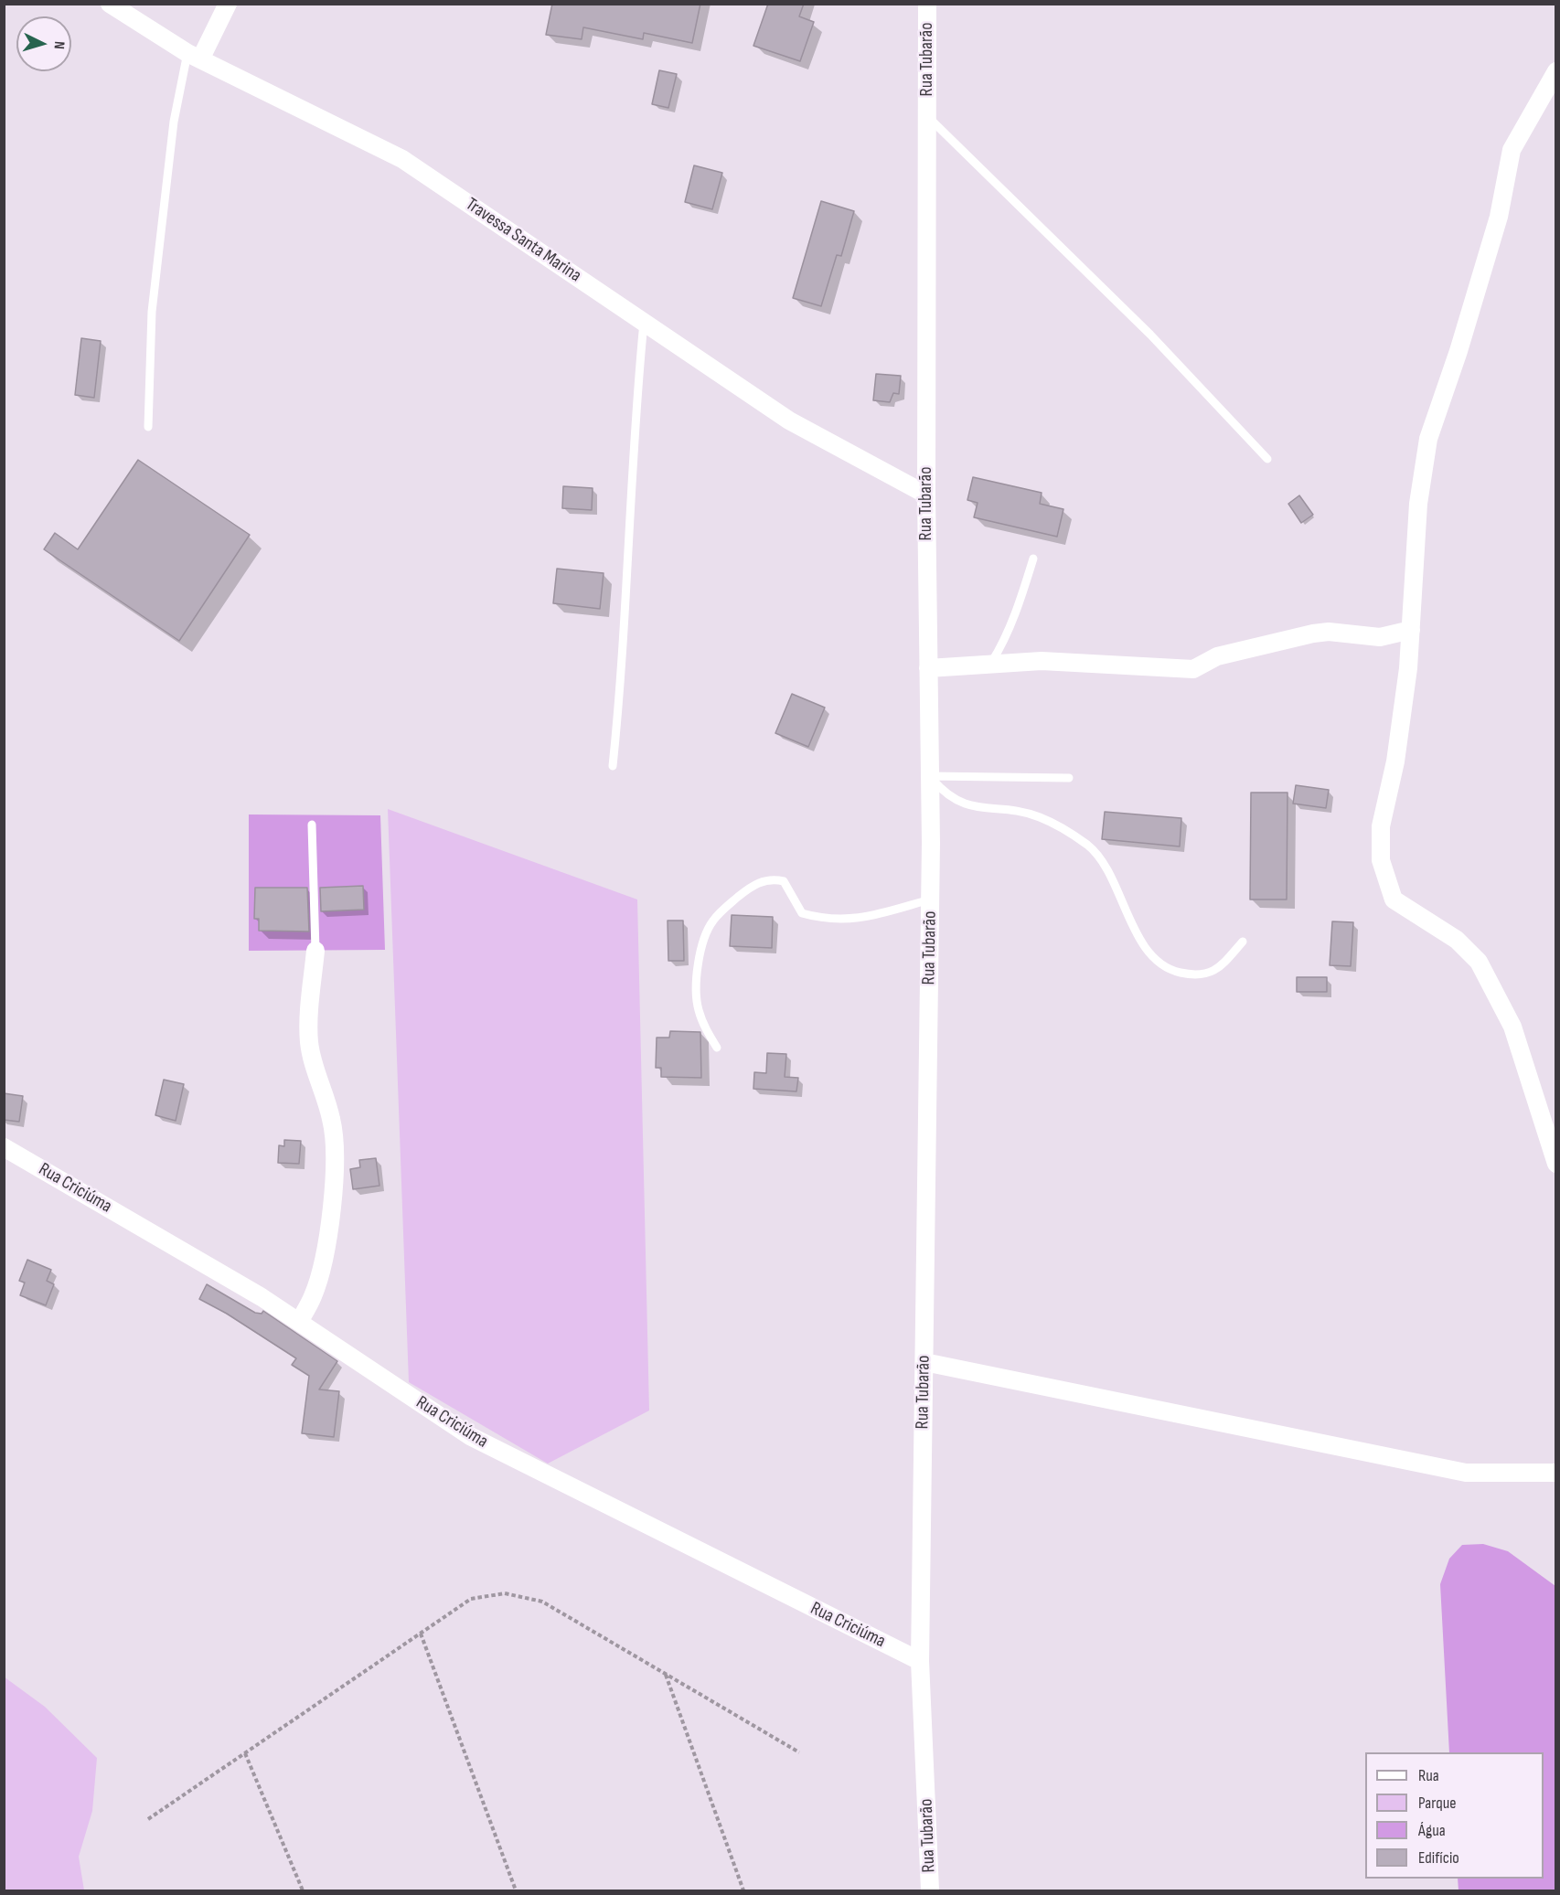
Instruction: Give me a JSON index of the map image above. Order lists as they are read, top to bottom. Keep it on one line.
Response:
{"streets":{"street":["Rua Tubarão","Travessa Santa Marina","Rua Criciúma"]},"crossings":[["Rua Tubarão","Travessa Santa Marina"],["Rua Tubarão","Rua Criciúma"]],"legend":["Rua","Parque","Água","Edifício"],"north":"right"}
